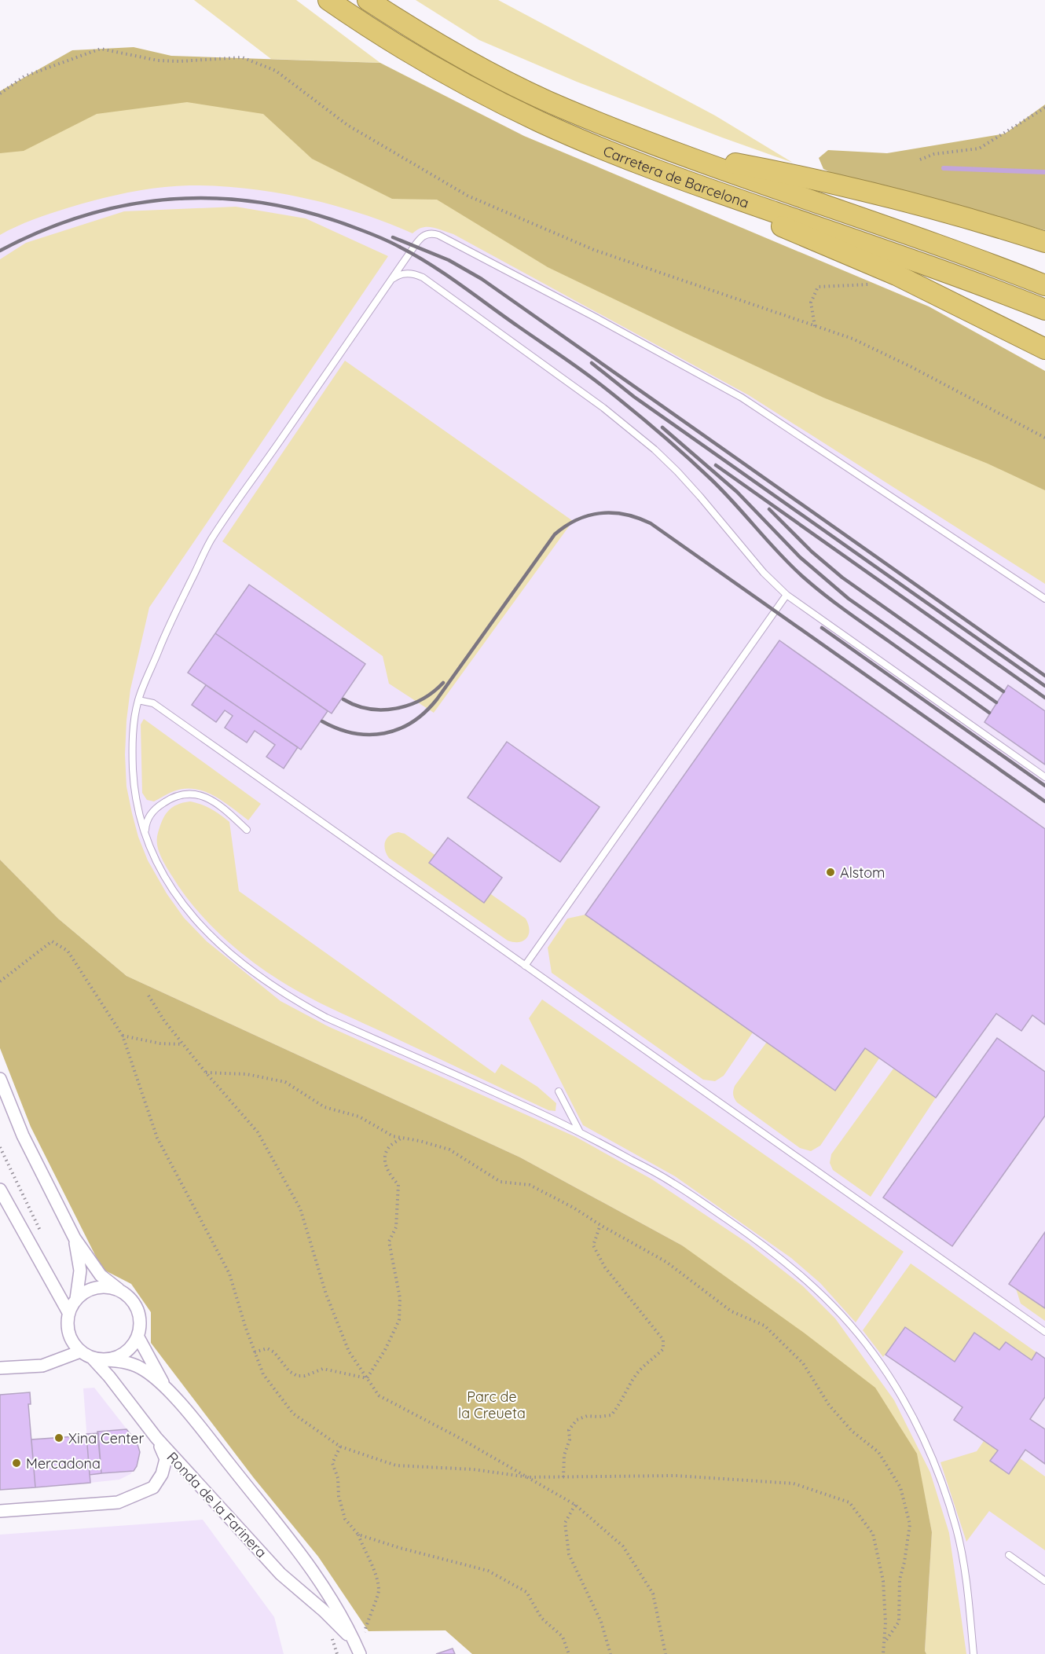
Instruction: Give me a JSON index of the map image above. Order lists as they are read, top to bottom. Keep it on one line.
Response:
{"streets":{"highway":["Carretera de Barcelona"],"street":["Ronda de la Farinera"]},"parks":["Parc de la Creueta"],"places":["Alstom","Xina Center","Mercadona"]}
